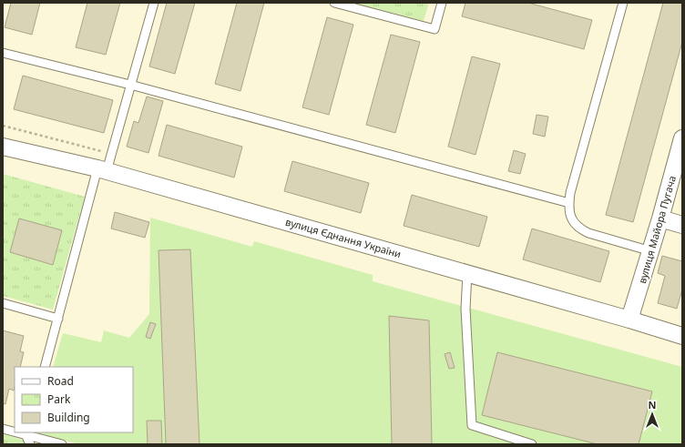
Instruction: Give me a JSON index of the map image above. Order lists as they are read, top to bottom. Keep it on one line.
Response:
{"streets":{"street":["вулиця Майора Пугача","вулиця Єднання України"]},"crossings":[["вулиця Майора Пугача","вулиця Єднання України"]],"legend":["Road","Park","Building"],"north":"top"}
